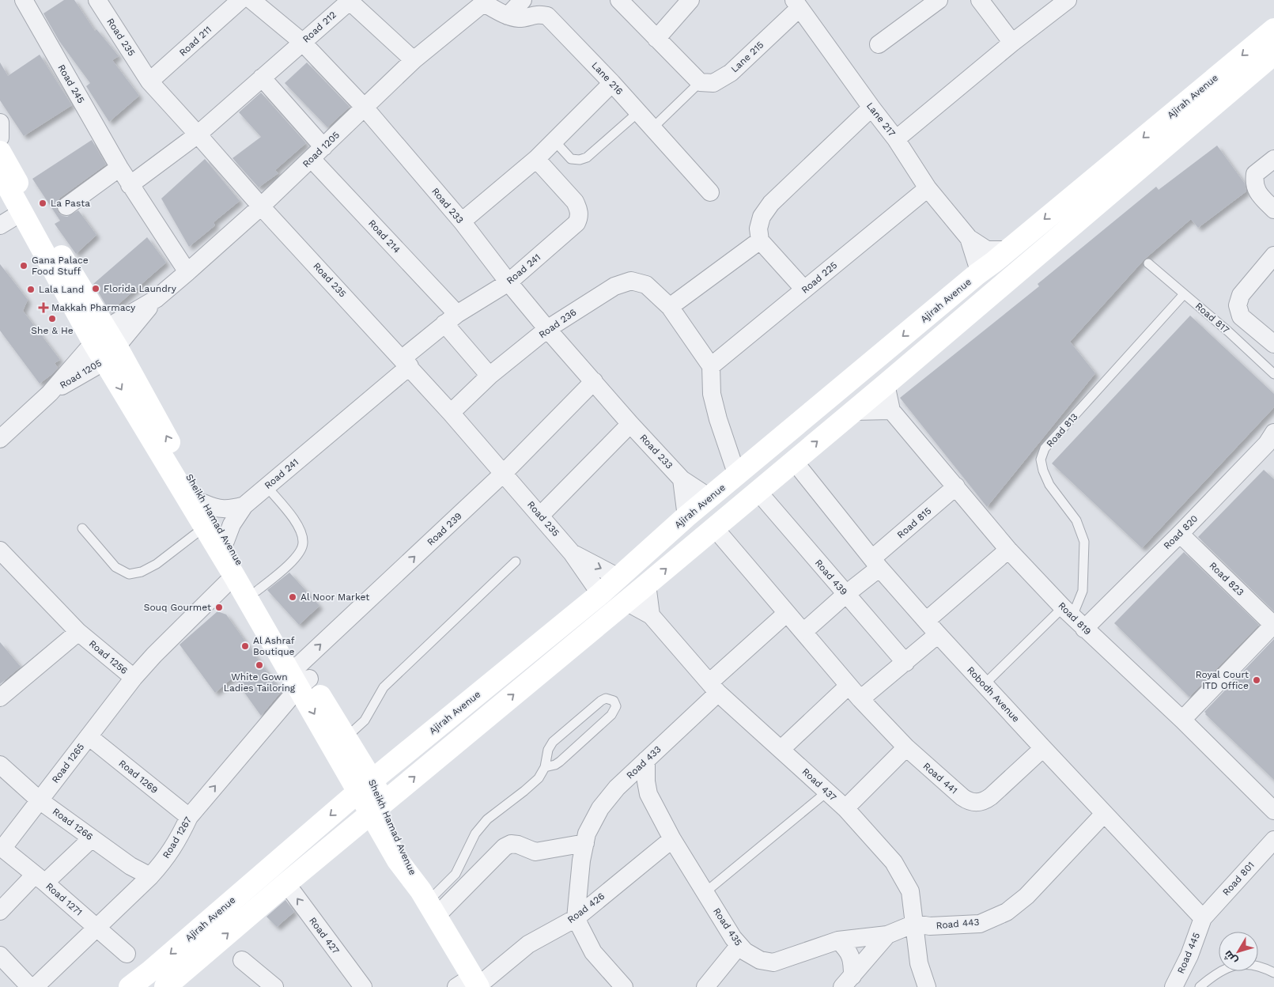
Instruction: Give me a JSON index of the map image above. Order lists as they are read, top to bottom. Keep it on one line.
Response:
{"streets":{"street":["Road 212","Road 235","Road 211","Lane 215","Lane 216","Road 245","Ajirah Avenue","Lane 217","Road 1205","Road 233","Road 214","Road 241","Road 225","Road 236","Sheikh Hamad Avenue","Road 815","Road 239","Road 820","Road 439","Road 823","Road 819","Road 1256","Robodh Avenue","Road 433","Road 1265","Road 1269","Road 441","Road 437","Road 1266","Road 1267","Road 801","Road 1271","Road 426","Road 443","Road 435","Road 427","Road 445"],"lane":["Road 817","Road 813"]},"crossings":[["Road 212","Road 235"],["Road 212","Road 245"],["Road 212","Road 1205"],["Road 212","Road 233"],["Road 235","Road 211"],["Road 235","Ajirah Avenue"],["Road 235","Road 1205"],["Road 235","Road 241"],["Road 235","Road 236"],["Road 235","Road 239"],["Lane 215","Lane 217"],["Lane 216","Road 1205"],["Road 245","Road 1205"],["Ajirah Avenue","Lane 217"],["Ajirah Avenue","Road 233"],["Ajirah Avenue","Sheikh Hamad Avenue"],["Ajirah Avenue","Road 439"],["Ajirah Avenue","Road 819"],["Ajirah Avenue","Robodh Avenue"],["Ajirah Avenue","Road 437"],["Ajirah Avenue","Road 427"],["Lane 217","Road 225"],["Road 1205","Road 233"],["Road 1205","Road 214"],["Road 1205","Sheikh Hamad Avenue"],["Road 233","Road 241"],["Road 233","Road 236"],["Road 233","Road 239"],["Road 214","Road 241"],["Road 241","Sheikh Hamad Avenue"],["Road 817","Road 813"],["Road 813","Road 820"],["Road 813","Road 819"],["Sheikh Hamad Avenue","Road 239"],["Sheikh Hamad Avenue","Road 1256"],["Sheikh Hamad Avenue","Road 1267"],["Sheikh Hamad Avenue","Road 426"],["Road 815","Road 819"],["Road 815","Robodh Avenue"],["Road 239","Road 1267"],["Road 820","Road 823"],["Road 820","Road 819"],["Road 823","Road 819"],["Road 1256","Road 1265"],["Robodh Avenue","Road 441"],["Robodh Avenue","Road 801"],["Robodh Avenue","Road 443"],["Robodh Avenue","Road 445"],["Road 433","Road 437"],["Road 433","Road 426"],["Road 433","Road 435"],["Road 1265","Road 1269"],["Road 1265","Road 1266"],["Road 1265","Road 1271"],["Road 1269","Road 1267"],["Road 437","Road 443"],["Road 1266","Road 1267"],["Road 1267","Road 1271"],["Road 801","Road 445"],["Road 426","Road 435"],["Road 443","Road 435"]],"one_way":["Road 239","Road 1267"],"places":{"other":["La Pasta","Gana Palace Food Stuff","Florida Laundry","Lala Land","She & He","Al Noor Market","Souq Gourmet","Al Ashraf Boutique","White Gown Ladies Tailoring","Royal Court ITD Office"],"health":["Makkah Pharmacy"]},"north":"bottom left"}
